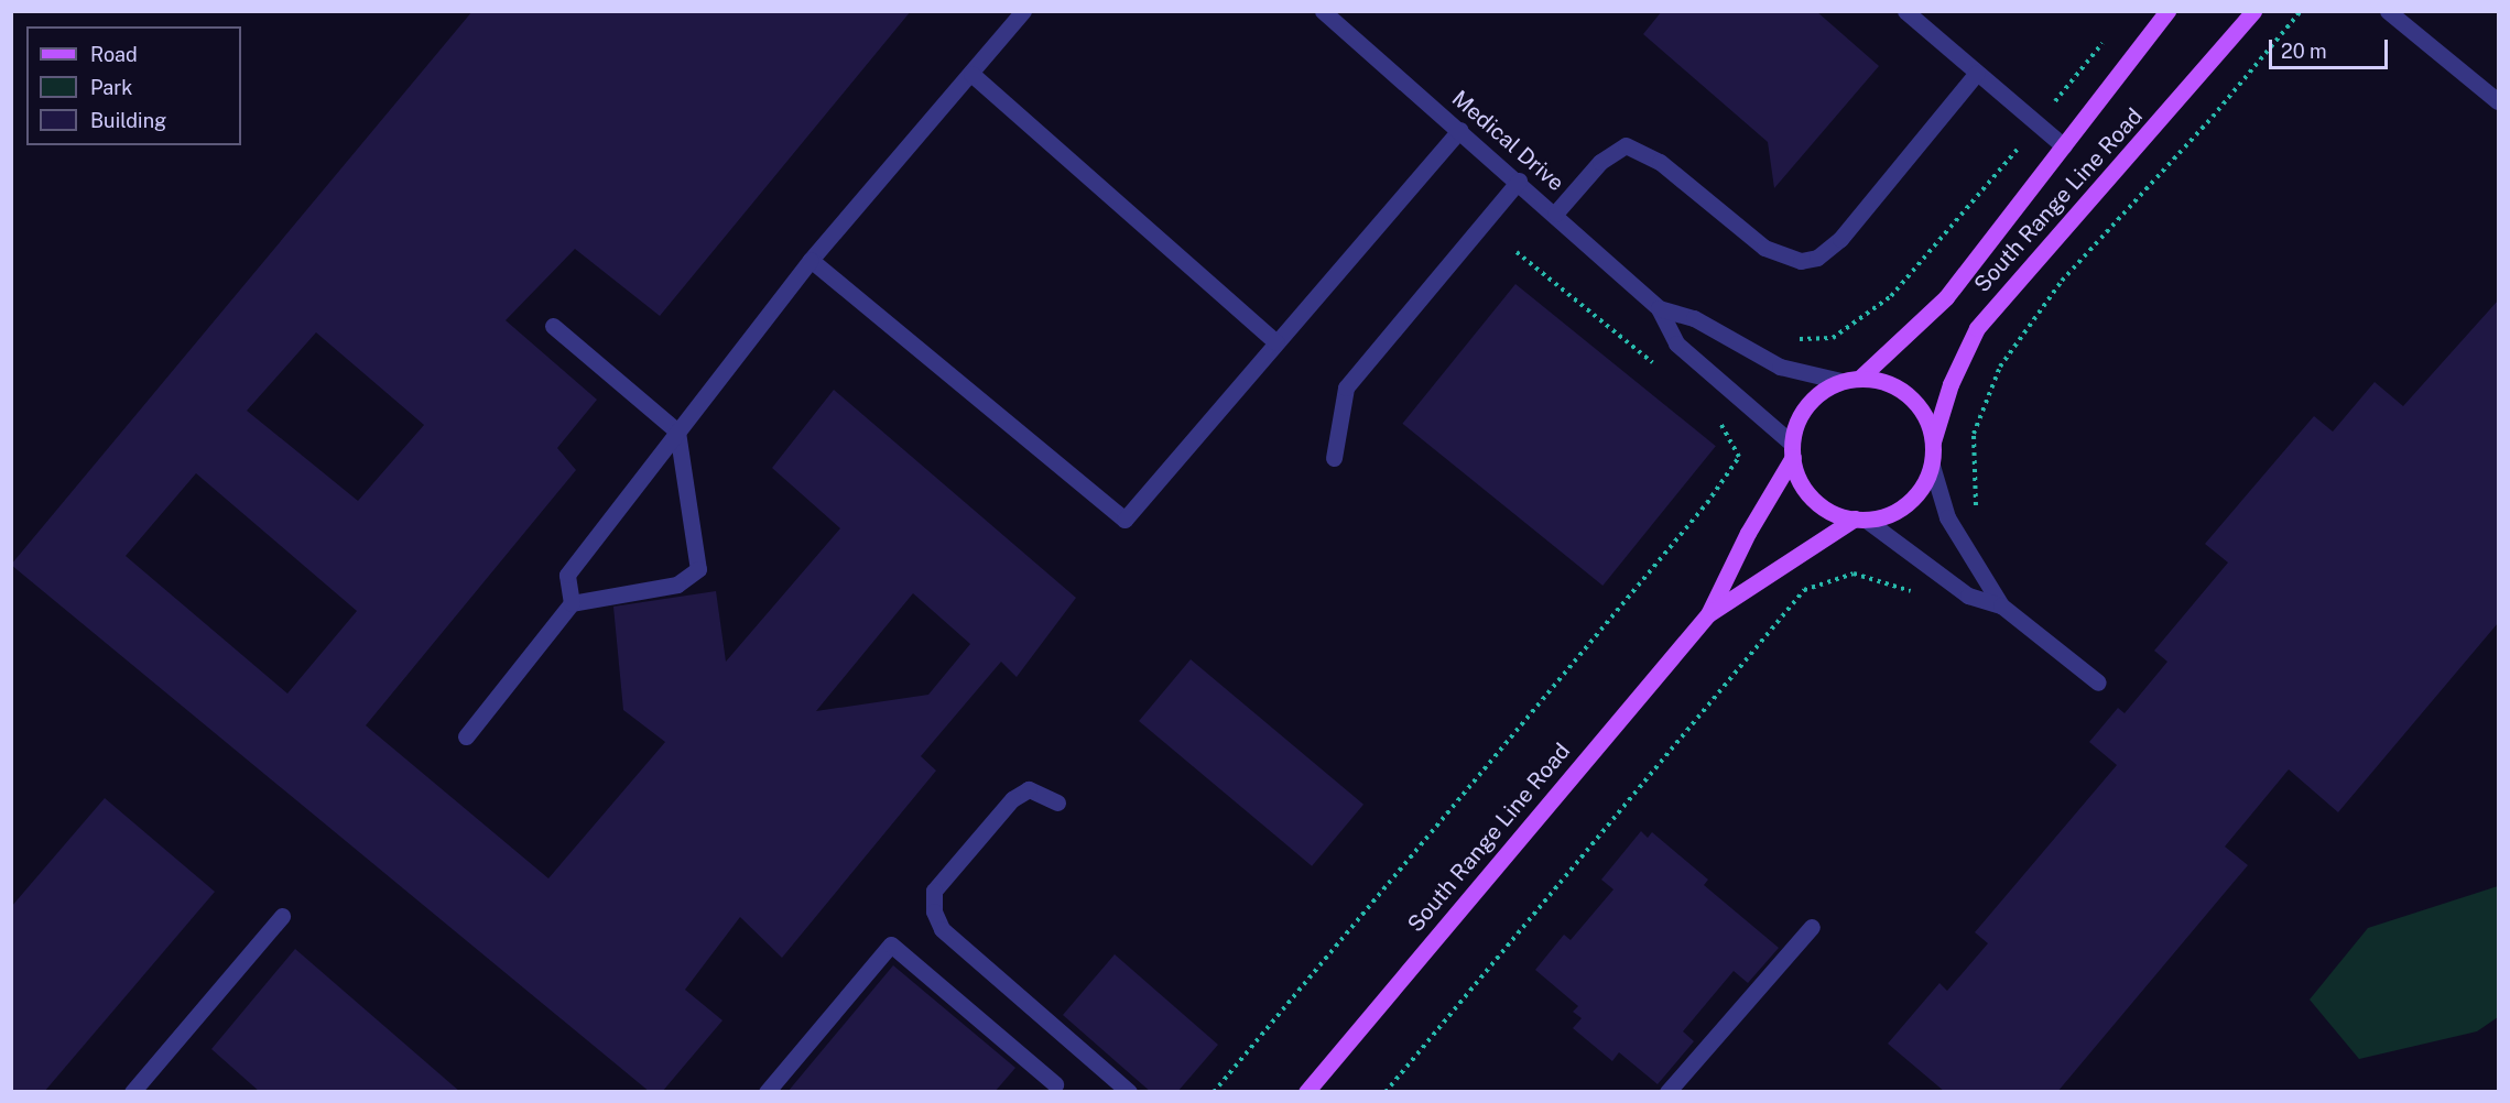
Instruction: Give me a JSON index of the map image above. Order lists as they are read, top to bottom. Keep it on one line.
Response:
{"streets":{"main road":["South Range Line Road"],"street":["Medical Drive"]},"crossings":[["Medical Drive","South Range Line Road"]],"legend":["Road","Park","Building"],"scale_bar":"20 m"}
